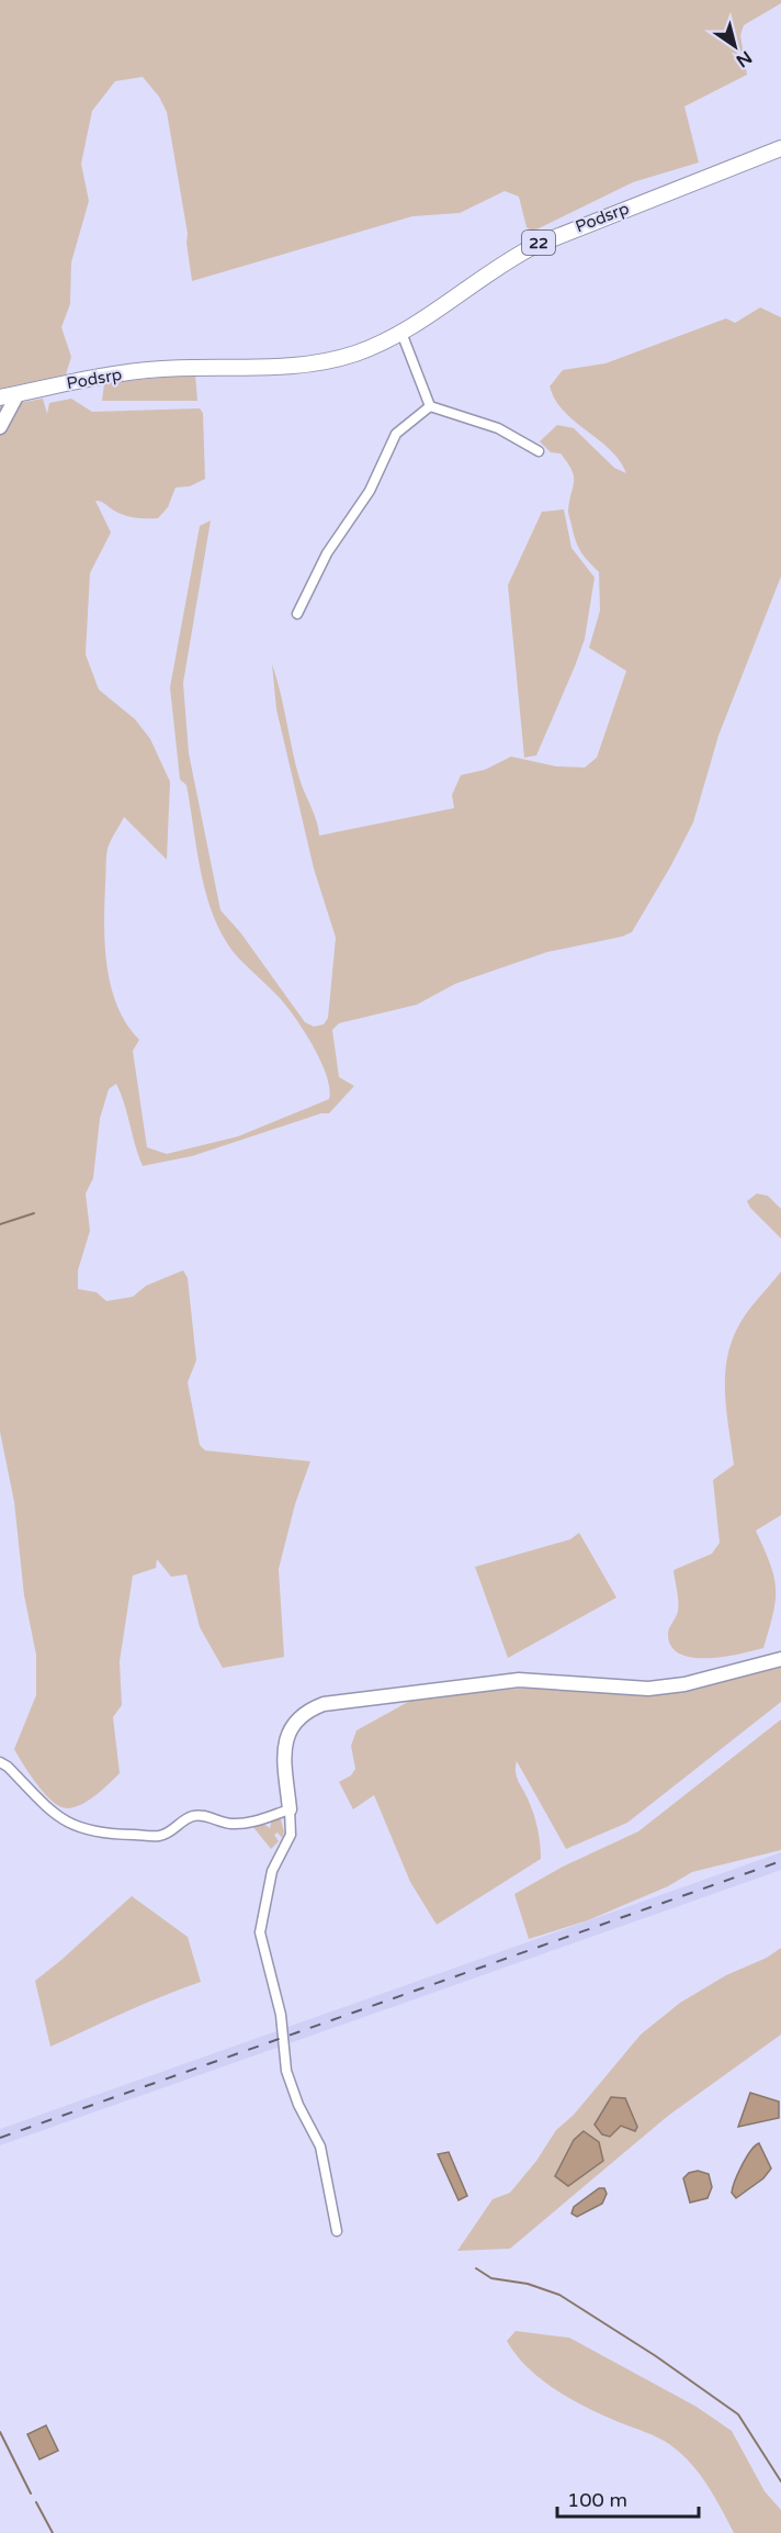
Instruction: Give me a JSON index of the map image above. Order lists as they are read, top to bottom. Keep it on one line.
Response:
{"streets":{"main road":["Podsrp","22"]},"crossings":[["Podsrp","22"]],"scale_bar":"100 m","north":"bottom right"}
